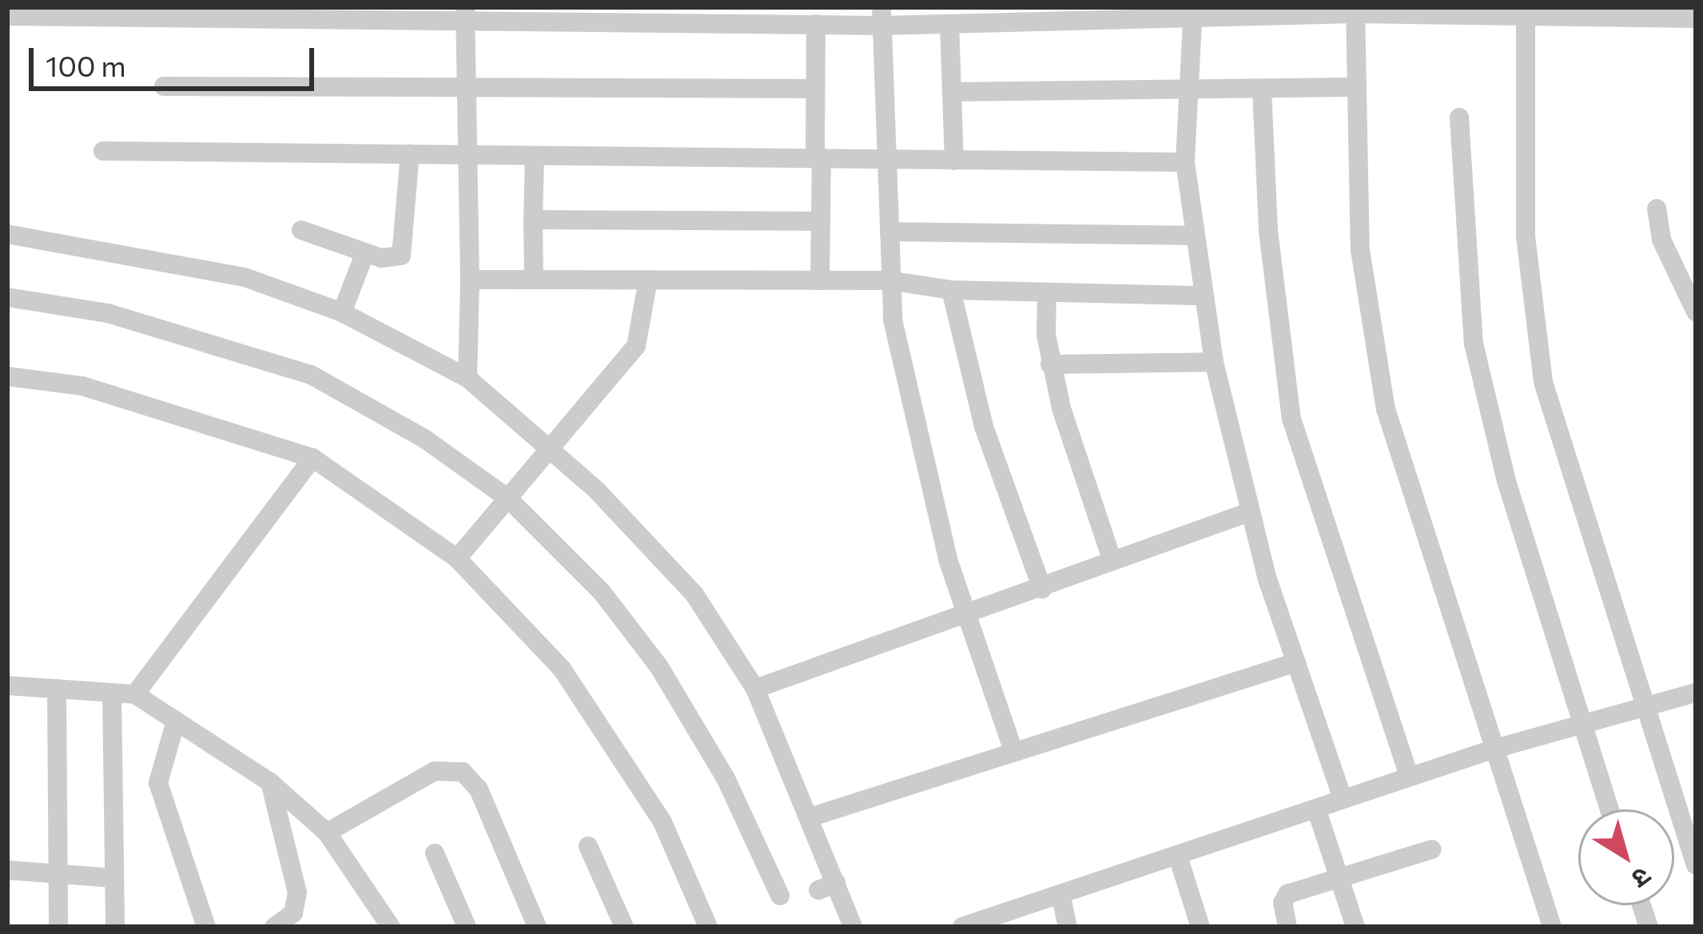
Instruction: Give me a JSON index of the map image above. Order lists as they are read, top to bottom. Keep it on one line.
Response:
{"scale_bar":"100 m","north":"bottom right"}
